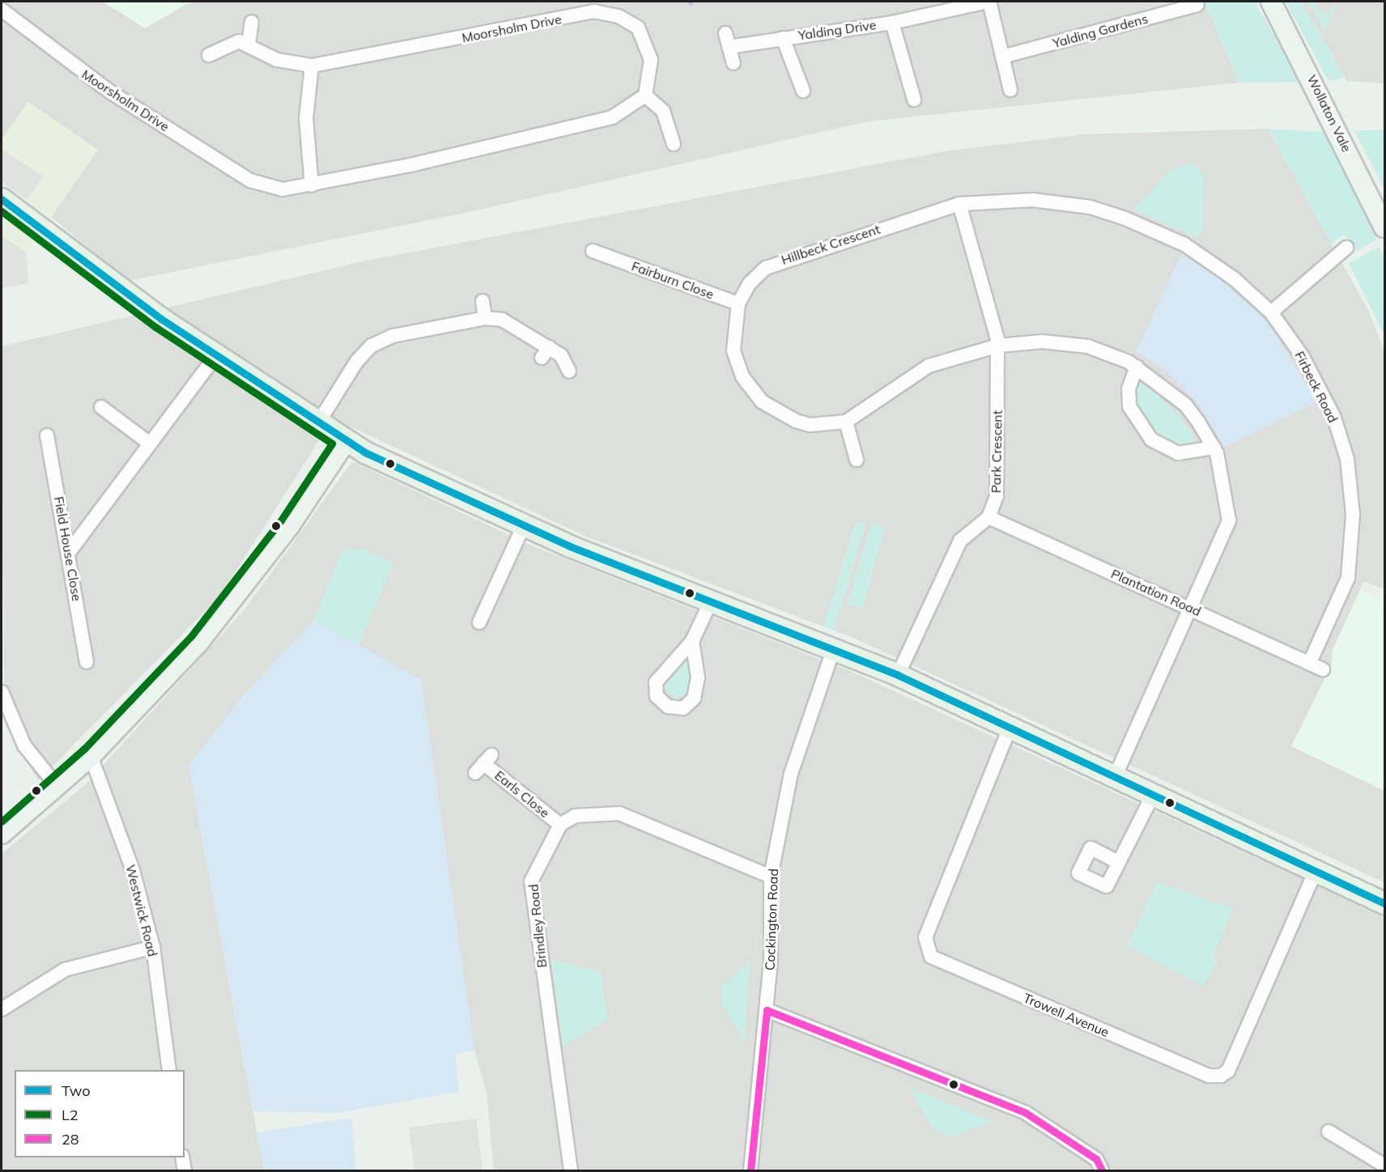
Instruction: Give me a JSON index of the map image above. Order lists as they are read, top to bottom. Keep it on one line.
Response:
{"streets":{"street":["Moorsholm Drive","Yalding Drive","Yalding Gardens","Wollaton Vale","Hillbeck Crescent","Fairburn Close","Firbeck Road","Park Crescent","Field House Close","Plantation Road","Earls Close","Westwick Road","Cockington Road","Brindley Road","Trowell Avenue"]},"crossings":[["Hillbeck Crescent","Fairburn Close"],["Hillbeck Crescent","Firbeck Road"],["Hillbeck Crescent","Park Crescent"],["Hillbeck Crescent","Plantation Road"],["Firbeck Road","Park Crescent"],["Firbeck Road","Plantation Road"],["Park Crescent","Plantation Road"],["Earls Close","Brindley Road"]],"lines":["transit line Two","transit line L2","transit line 28"],"legend":["Two","L2","28"]}
